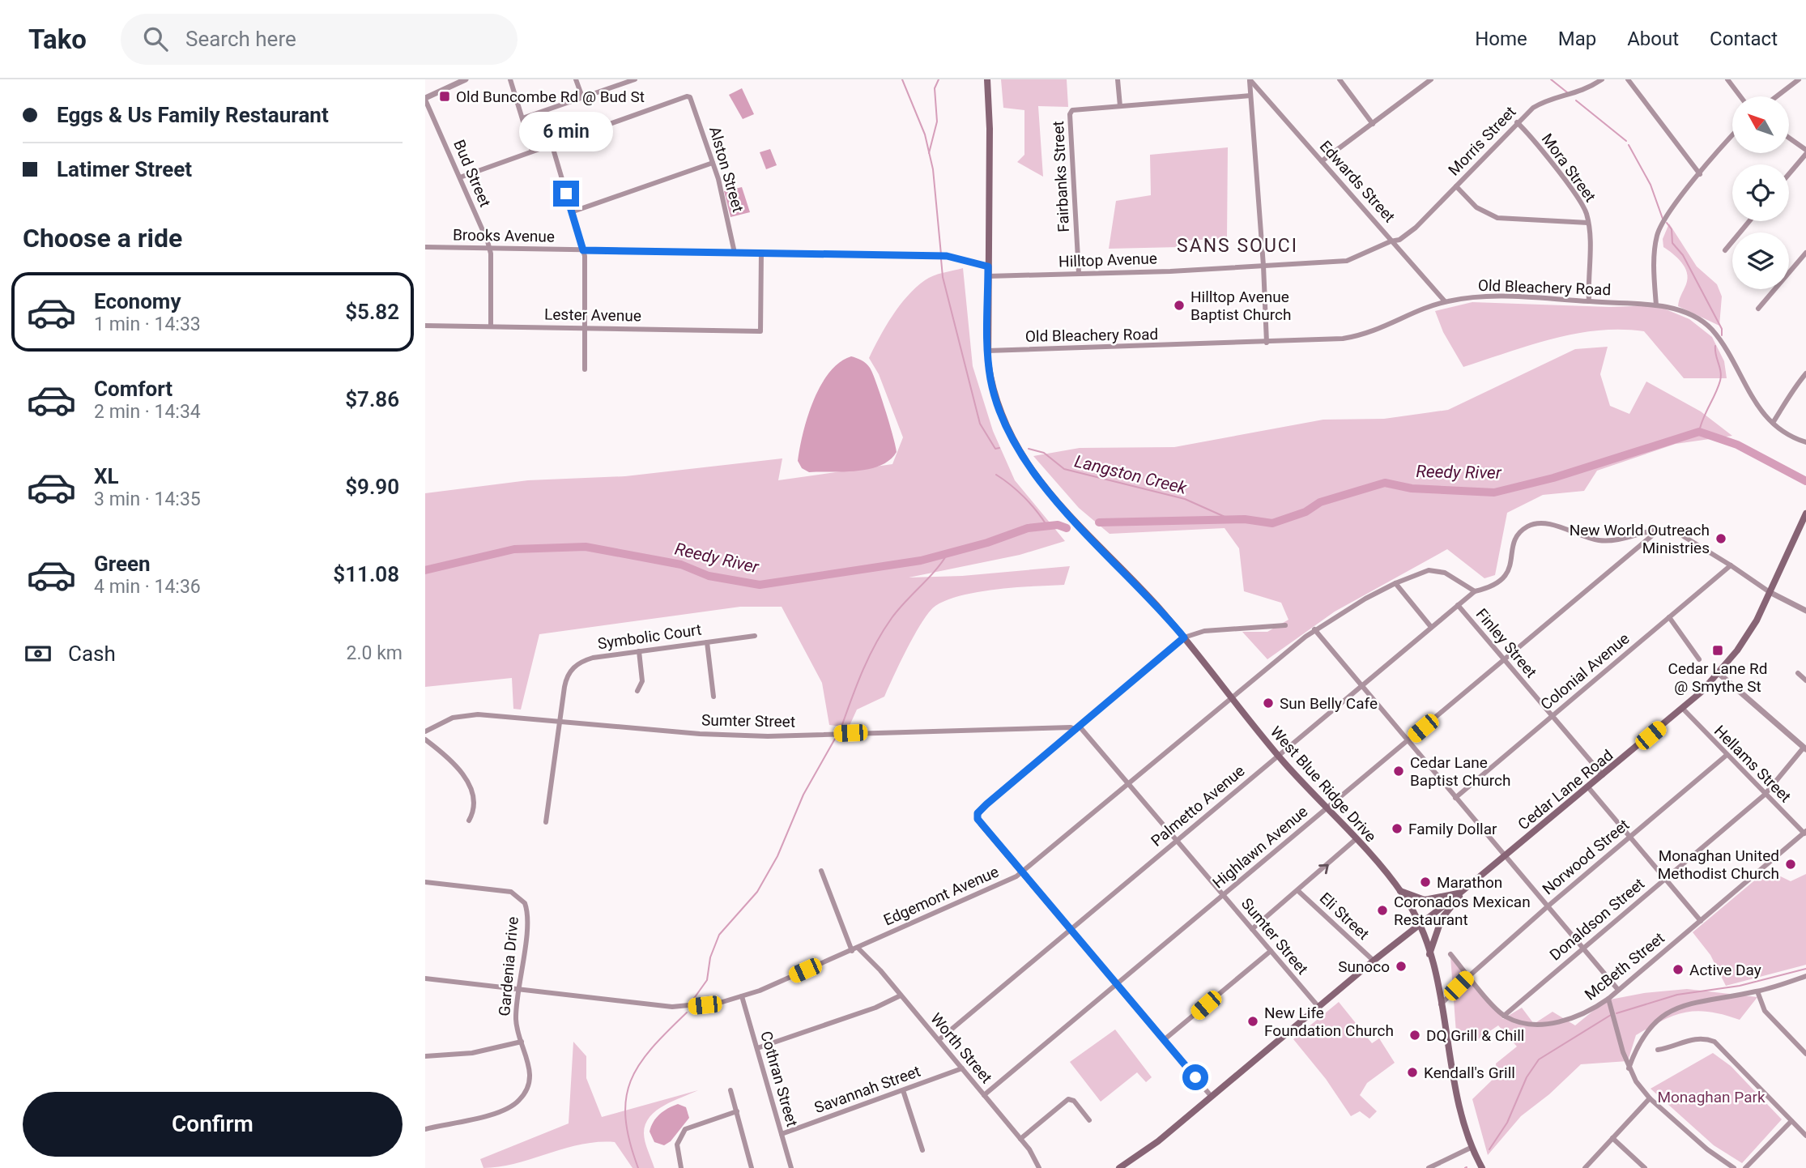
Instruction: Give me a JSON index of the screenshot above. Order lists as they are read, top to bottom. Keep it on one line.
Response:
{"streets":{"main road":["West Blue Ridge Drive","Cedar Lane Road"],"street":["Morris Street","Mora Street","Alston Street","Bud Street","Fairbanks Street","Edwards Street","Brooks Avenue","Hilltop Avenue","Old Bleachery Road","Lester Avenue","Symbolic Court","Finley Street","Colonial Avenue","Sumter Street","Hellams Street","Palmetto Avenue","Highlawn Avenue","Norwood Street","Edgemont Avenue","Eli Street","Donaldson Street","Gardenia Drive","McBeth Street","Worth Street","Cothran Street","Savannah Street"]},"crossings":[["Morris Street","Mora Street"],["Morris Street","Edwards Street"],["Morris Street","Hilltop Avenue"],["Mora Street","Old Bleachery Road"],["Alston Street","Brooks Avenue"],["Bud Street","Brooks Avenue"],["Bud Street","Lester Avenue"],["Fairbanks Street","Hilltop Avenue"],["Edwards Street","Hilltop Avenue"],["Edwards Street","Old Bleachery Road"],["Brooks Avenue","Lester Avenue"],["Brooks Avenue","West Blue Ridge Drive"],["Hilltop Avenue","West Blue Ridge Drive"],["Old Bleachery Road","West Blue Ridge Drive"],["Symbolic Court","Sumter Street"],["Finley Street","Colonial Avenue"],["Finley Street","Cedar Lane Road"],["Finley Street","Palmetto Avenue"],["Finley Street","Highlawn Avenue"],["Sumter Street","Cedar Lane Road"],["Sumter Street","Palmetto Avenue"],["Sumter Street","Highlawn Avenue"],["Sumter Street","Edgemont Avenue"],["Hellams Street","Cedar Lane Road"],["Hellams Street","Norwood Street"],["Hellams Street","Donaldson Street"],["Hellams Street","McBeth Street"],["West Blue Ridge Drive","Cedar Lane Road"],["West Blue Ridge Drive","Palmetto Avenue"],["West Blue Ridge Drive","Highlawn Avenue"],["West Blue Ridge Drive","Norwood Street"],["West Blue Ridge Drive","Edgemont Avenue"],["Cedar Lane Road","Eli Street"],["Palmetto Avenue","Highlawn Avenue"],["Palmetto Avenue","Edgemont Avenue"],["Palmetto Avenue","Worth Street"],["Highlawn Avenue","Worth Street"],["Edgemont Avenue","Gardenia Drive"],["Edgemont Avenue","Worth Street"],["Edgemont Avenue","Cothran Street"],["Donaldson Street","McBeth Street"],["Worth Street","Savannah Street"],["Cothran Street","Savannah Street"]],"districts":["SANS SOUCI"],"water":["Reedy River","Langston Creek"],"parks":["Monaghan Park"],"places":{"transit":["Old Buncombe Rd @ Bud St","Cedar Lane Rd @ Smythe St"],"other":["Hilltop Avenue Baptist Church","New World Outreach Ministries","Sun Belly Cafe","Cedar Lane Baptist Church","Family Dollar","Monaghan United Methodist Church","Marathon","Coronados Mexican Restaurant","Sunoco","Active Day","New Life Foundation Church","DQ Grill & Chill","Kendall's Grill"]},"north":"top left","page":{"header":"Tako","search":"Search here","nav":["Home","Map","About","Contact"],"banner":["Eggs & Us Family Restaurant","Latimer Street"],"bubble":"6 min","heading":"Choose a ride","list":[{"name":"Economy","note":"1 min · 14:33","value":"$5.82"},{"name":"Comfort","note":"2 min · 14:34","value":"$7.86"},{"name":"XL","note":"3 min · 14:35","value":"$9.90"},{"name":"Green","note":"4 min · 14:36","value":"$11.08"}],"pay":["Cash","2.0 km"],"buttons":"Confirm"}}
